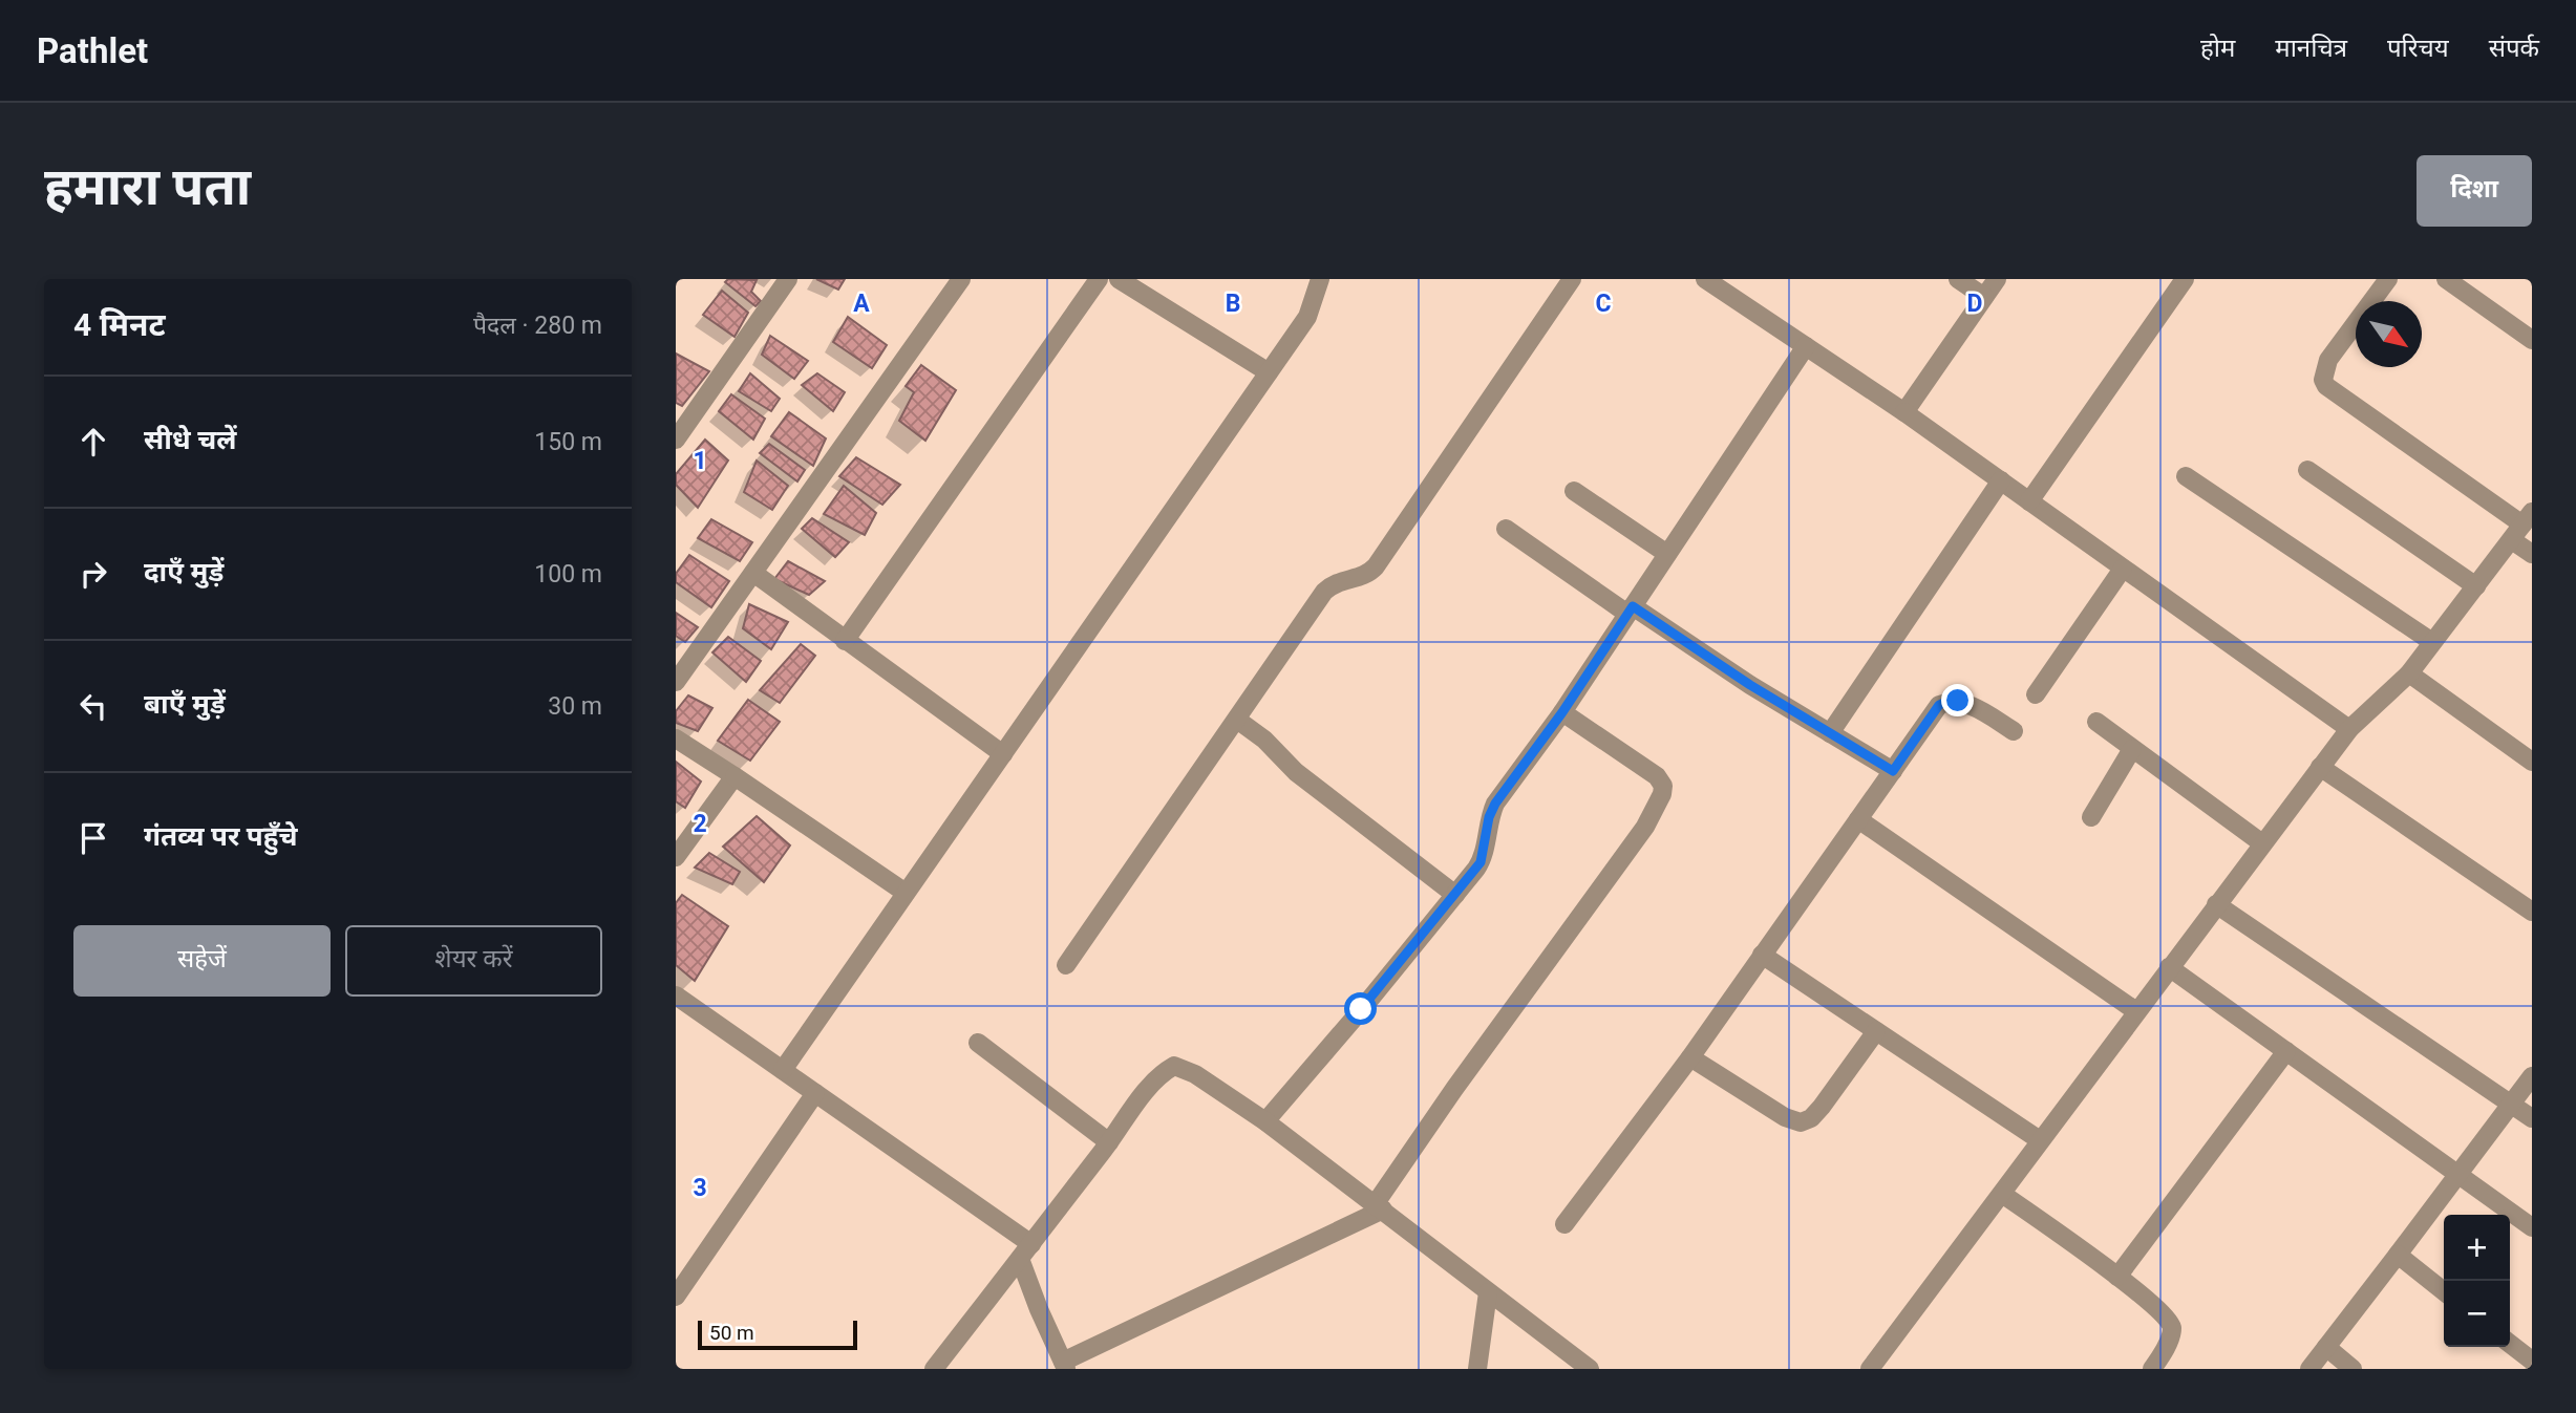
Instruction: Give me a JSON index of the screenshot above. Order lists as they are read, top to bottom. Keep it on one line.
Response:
{"scale_bar":"50 m","north":"bottom right","page":{"header":"Pathlet","nav":["होम","मानचित्र","परिचय","संपर्क"],"buttons":["दिशा",["सहेजें","शेयर करें"]],"title":"हमारा पता","heading":["4 मिनट","पैदल · 280 m"],"list":[["सीधे चलें","150 m"],["दाएँ मुड़ें","100 m"],["बाएँ मुड़ें","30 m"],"गंतव्य पर पहुँचे"],"map_buttons":["+","−"],"scale":"50 m"},"grid":{"columns":["A","B","C","D"],"rows":["1","2","3"]}}
